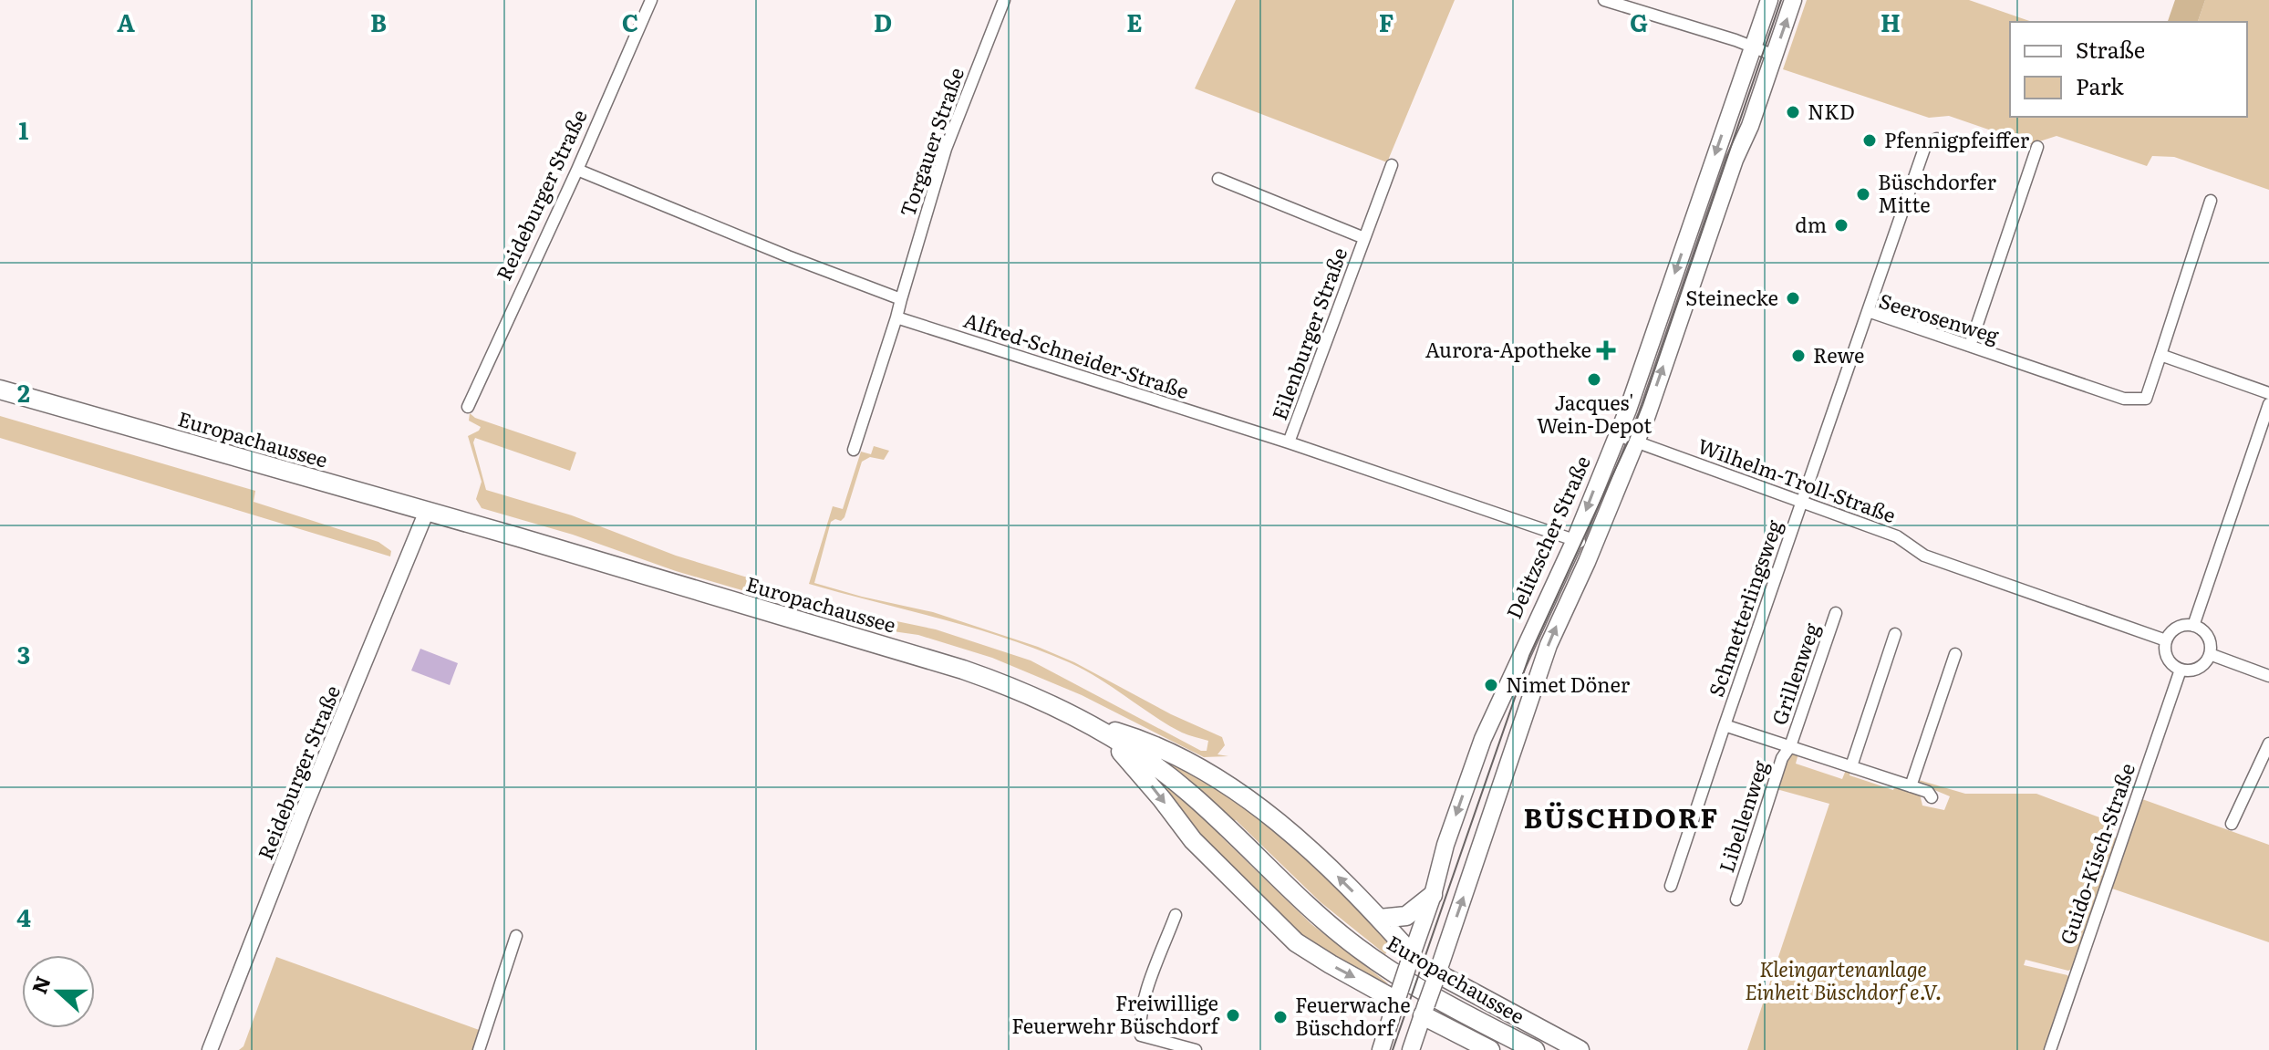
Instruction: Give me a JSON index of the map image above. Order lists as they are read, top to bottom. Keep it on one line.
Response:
{"streets":{"main road":["Europachaussee","Delitzscher Straße"],"street":["Torgauer Straße","Reideburger Straße","Seerosenweg","Eilenburger Straße","Alfred-Schneider-Straße","Wilhelm-Troll-Straße","Schmetterlingsweg","Grillenweg","Libellenweg","Guido-Kisch-Straße"]},"crossings":[["Reideburger Straße","Europachaussee"],["Seerosenweg","Wilhelm-Troll-Straße"],["Seerosenweg","Schmetterlingsweg"],["Eilenburger Straße","Alfred-Schneider-Straße"],["Alfred-Schneider-Straße","Delitzscher Straße"],["Wilhelm-Troll-Straße","Delitzscher Straße"],["Wilhelm-Troll-Straße","Schmetterlingsweg"],["Wilhelm-Troll-Straße","Guido-Kisch-Straße"],["Schmetterlingsweg","Grillenweg"],["Schmetterlingsweg","Libellenweg"],["Grillenweg","Libellenweg"]],"districts":["BÜSCHDORF"],"parks":["Kleingartenanlage Einheit Büschdorf e.V."],"places":{"other":["NKD","Pfennigpfeiffer","Büschdorfer Mitte","dm","Steinecke","Rewe","Jacques' Wein-Depot","Nimet Döner","Freiwillige Feuerwehr Büschdorf","Feuerwache Büschdorf"],"health":["Aurora-Apotheke"]},"legend":["Straße","Park"],"north":"left","grid":{"columns":["A","B","C","D","E","F","G","H"],"rows":["1","2","3","4"]}}
